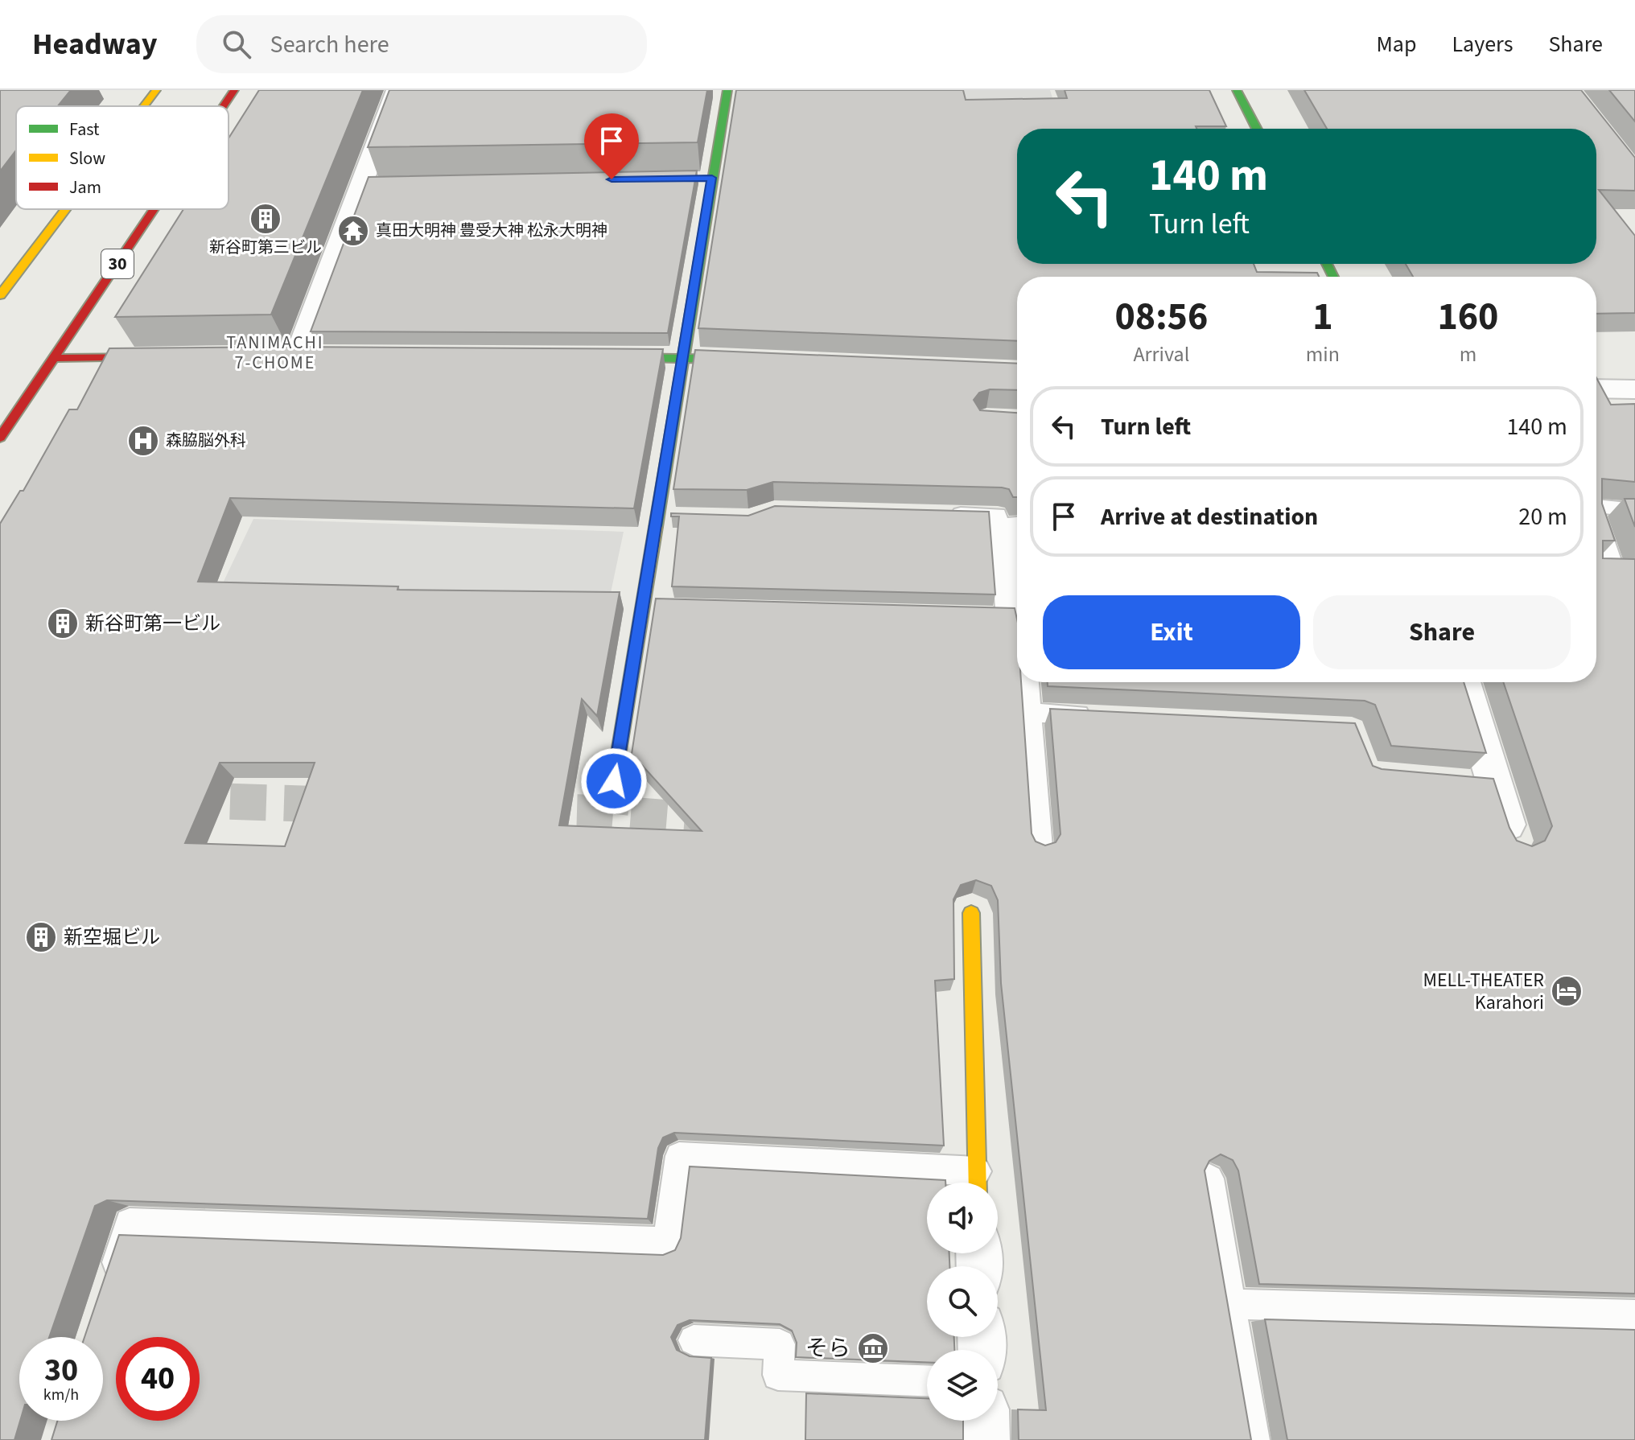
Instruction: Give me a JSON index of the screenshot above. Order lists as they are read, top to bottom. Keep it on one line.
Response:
{"streets":{"street":["30"]},"districts":["TANIMACHI 7-CHOME"],"places":{"building":["新谷町第三ビル","新谷町第一ビル","新空堀ビル"],"temple":["真田大明神 豊受大神 松永大明神"],"hospital":["森脇脳外科"],"hotel":["MELL-THEATER Karahori"],"museum":["そら"]},"legend":["Fast","Slow","Jam"],"page":{"header":"Headway","search":"Search here","nav":["Map","Layers","Share"],"turn":["140 m","Turn left"],"eta":["08:56","Arrival","1","min","160","m"],"list":[{"name":"Turn left","value":"140 m"},{"name":"Arrive at destination","value":"20 m"}],"buttons":["Exit","Share"],"speed":"30 km/h","limit":"40"}}
